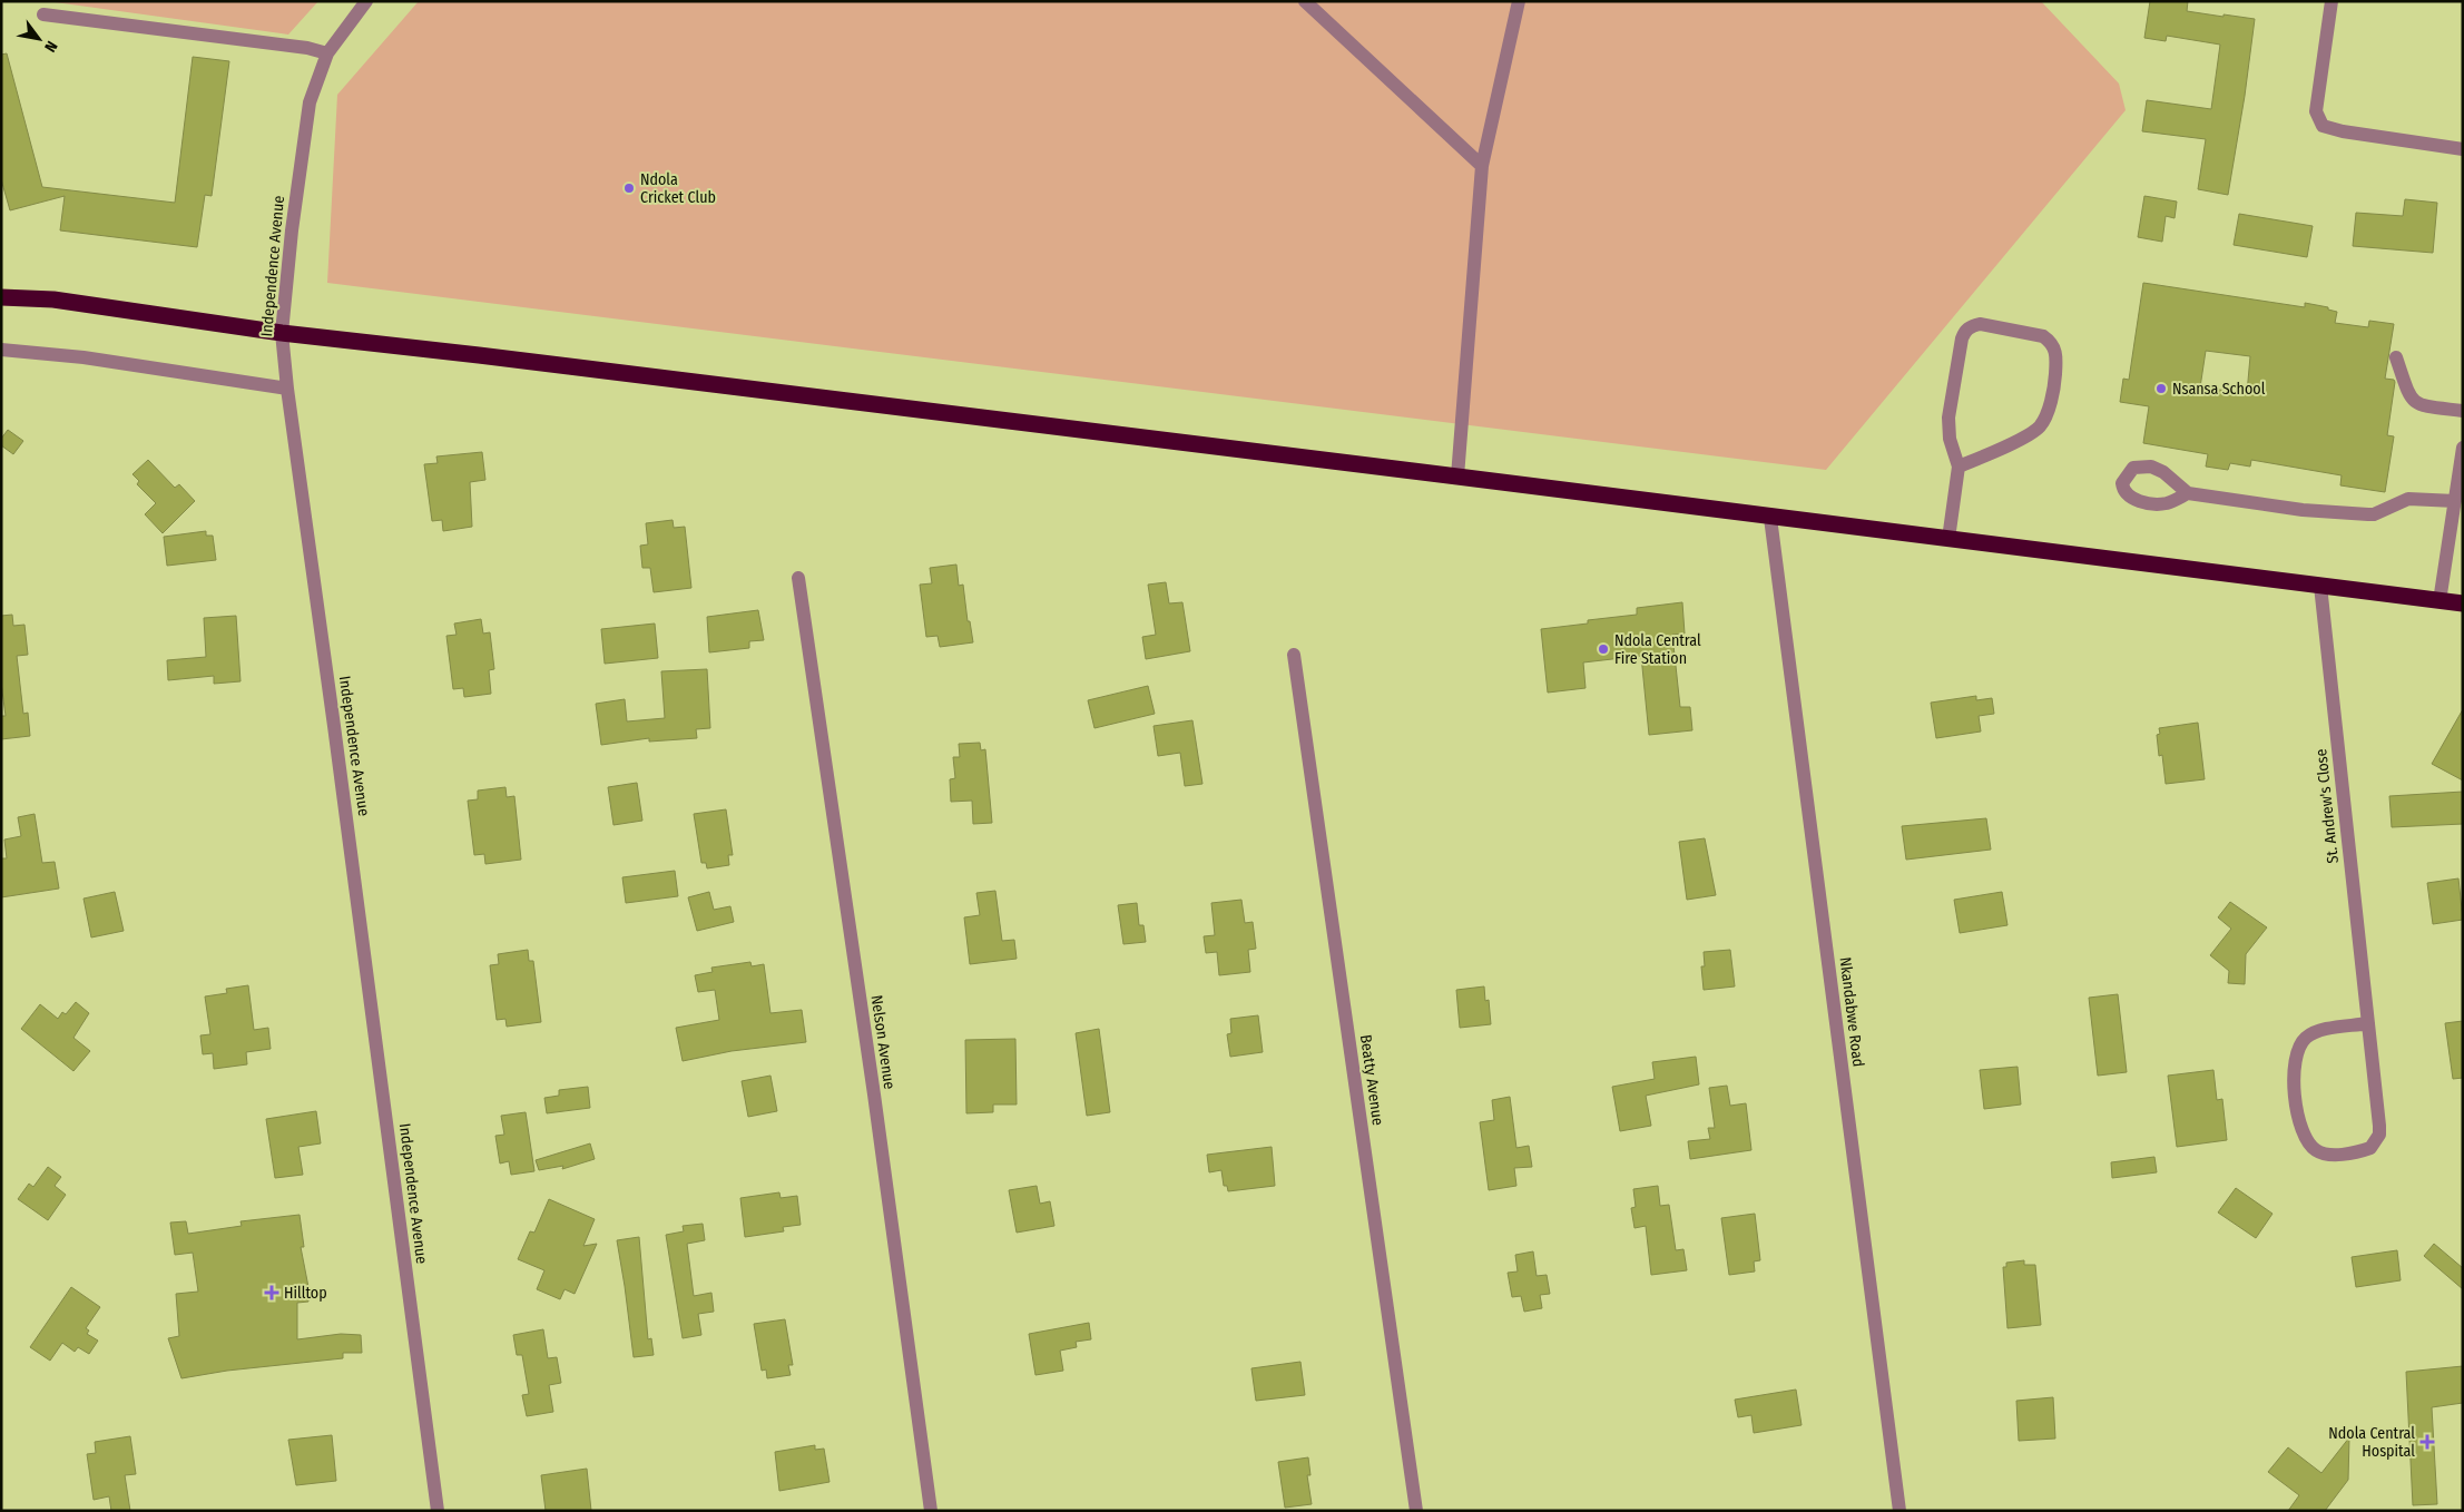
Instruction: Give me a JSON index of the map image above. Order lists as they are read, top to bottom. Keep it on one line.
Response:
{"streets":{"street":["Independence Avenue","St. Andrew's Close","Nkandabwe Road","Nelson Avenue","Beatty Avenue"]},"places":{"other":["Ndola Cricket Club","Nsansa School","Ndola Central Fire Station"],"health":["Hilltop","Ndola Central Hospital"]},"north":"bottom right"}
